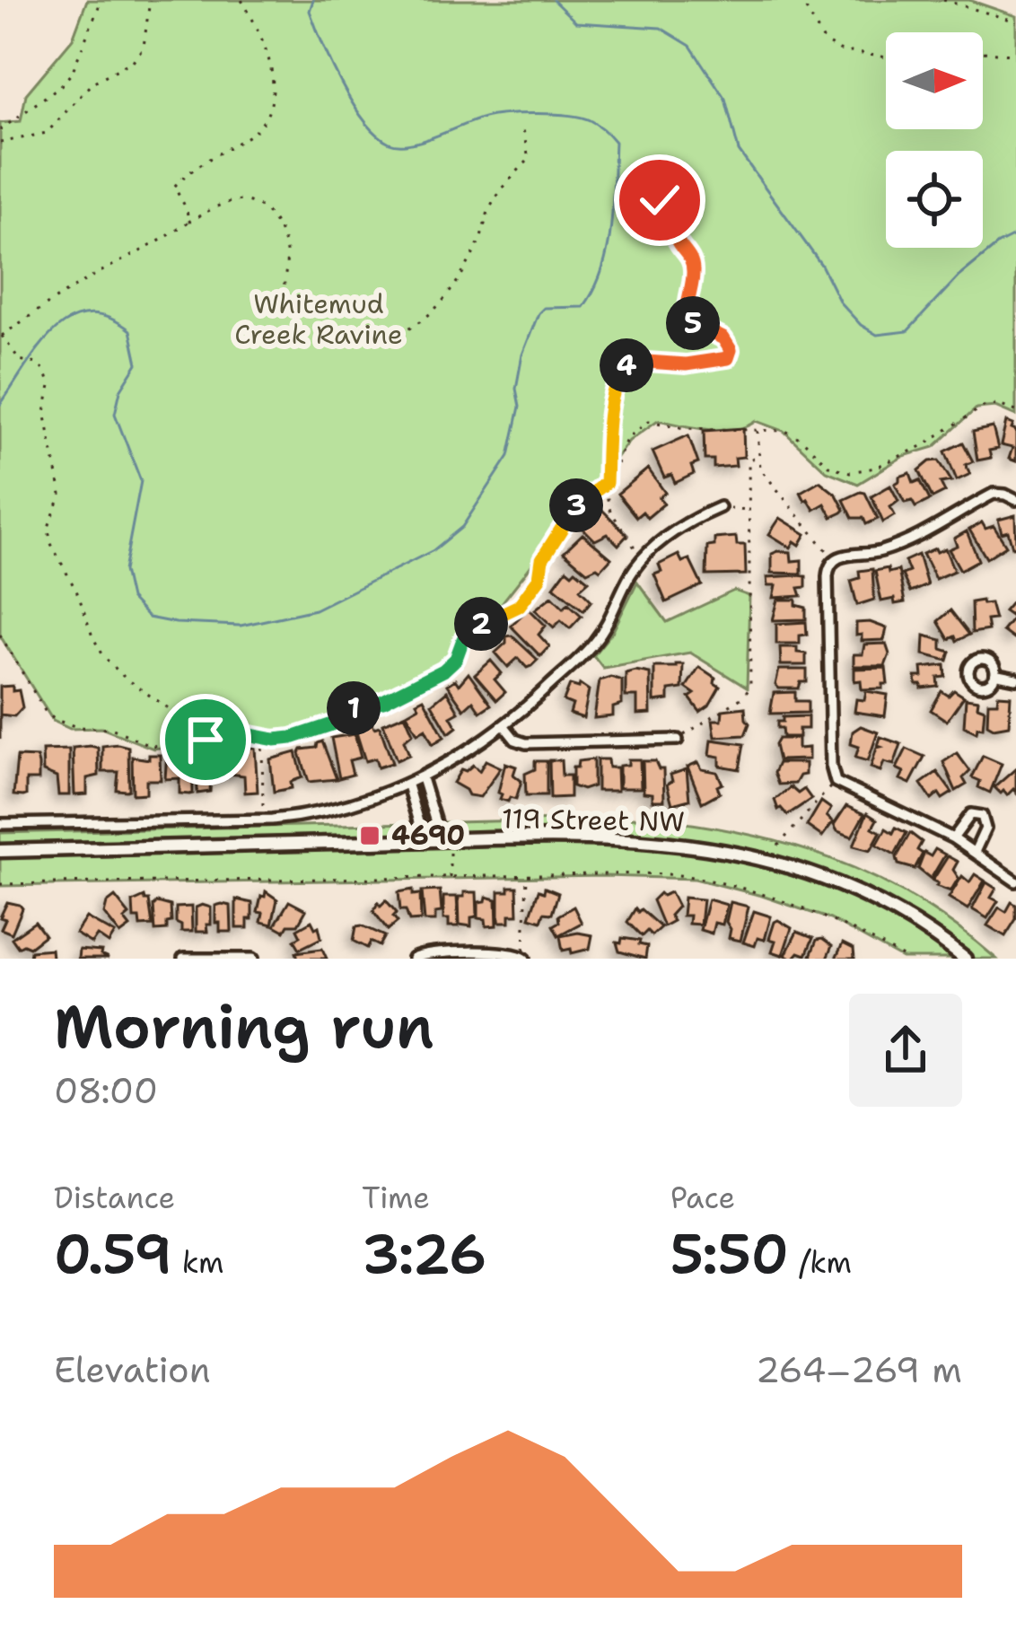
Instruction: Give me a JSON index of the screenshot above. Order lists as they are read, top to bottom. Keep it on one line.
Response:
{"streets":{"street":["119 Street NW"]},"parks":["Whitemud Creek Ravine"],"places":{"transit":["4690"]},"north":"right","page":{"pins":["5","4","3","2","1"],"heading":["Morning run","08:00"],"stats":[["Distance","0.59 km"],["Time","3:26"],["Pace","5:50 /km"]],"chart":["Elevation","264–269 m"]}}
